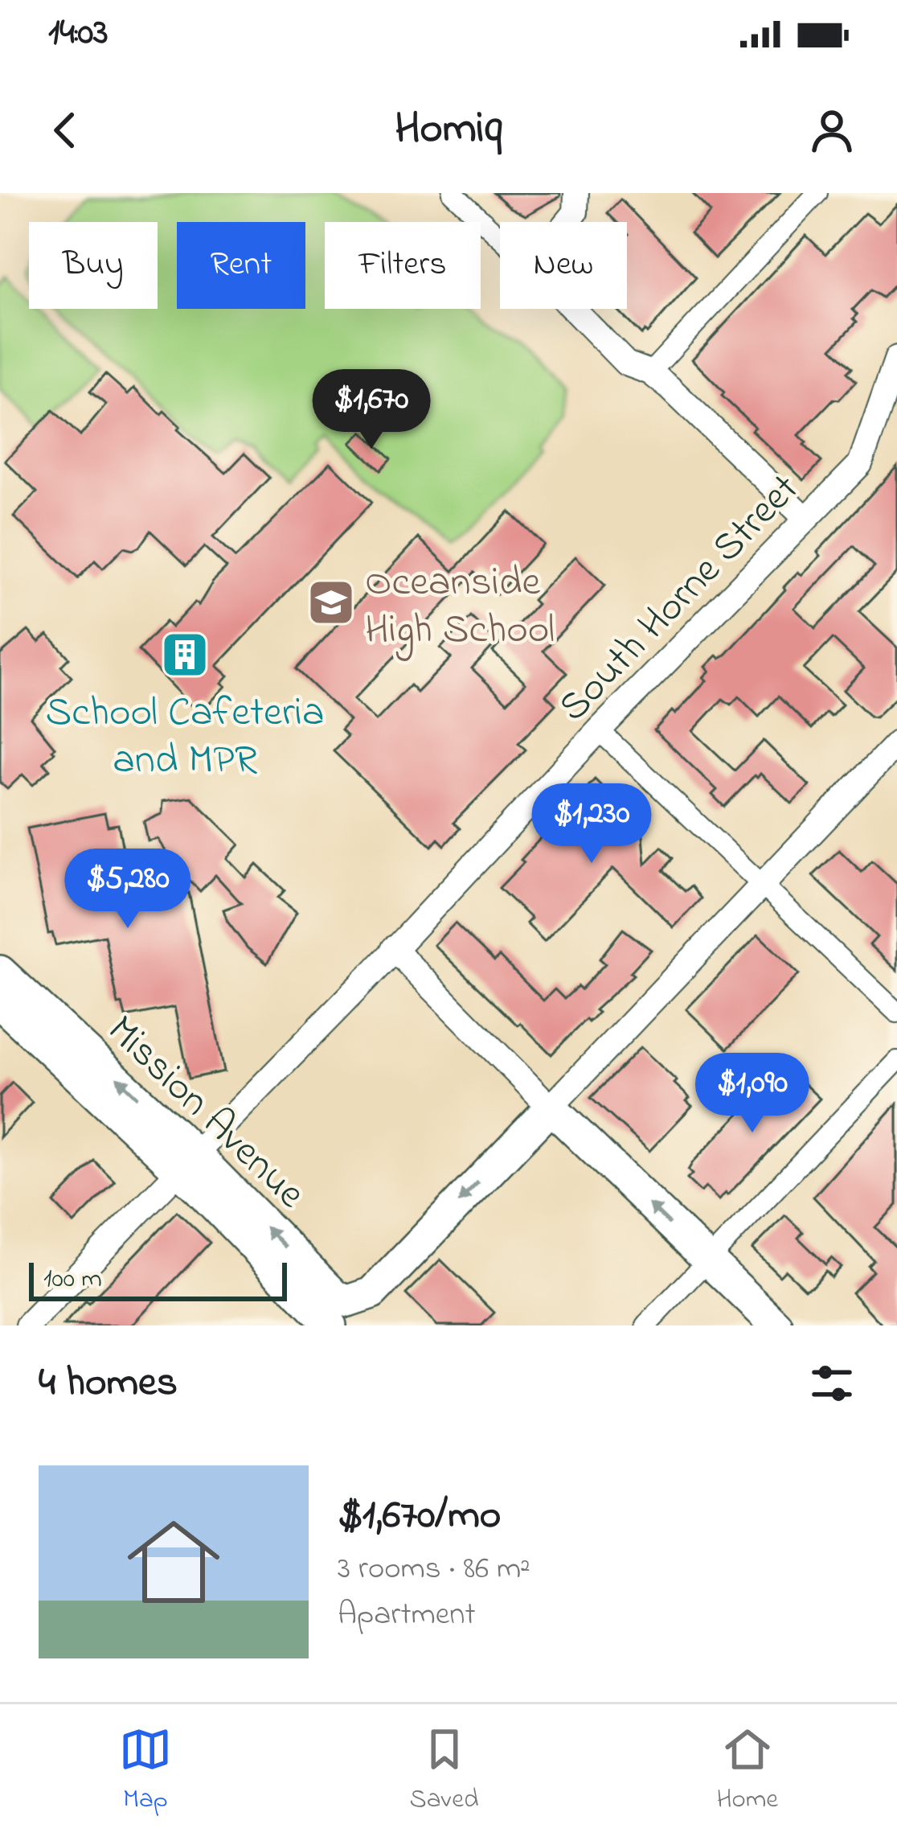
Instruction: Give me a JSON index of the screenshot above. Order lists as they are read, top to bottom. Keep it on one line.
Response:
{"streets":{"main road":["Mission Avenue"],"street":["South Horne Street"]},"crossings":[["South Horne Street","Mission Avenue"]],"places":{"school or university":["Oceanside High School"],"building":["School Cafeteria and MPR"]},"scale_bar":"100 m","page":{"status":"14:03","header":"Homiq","chip":["Buy","Rent","Filters","New"],"price":["$1,670","$1,230","$5,280","$1,090"],"scale":"100 m","heading":"4 homes","list":[{"name":"$1,670/mo","note":"3 rooms · 86 m² · Apartment"}],"tabs":["Map","Saved","Home"]}}
